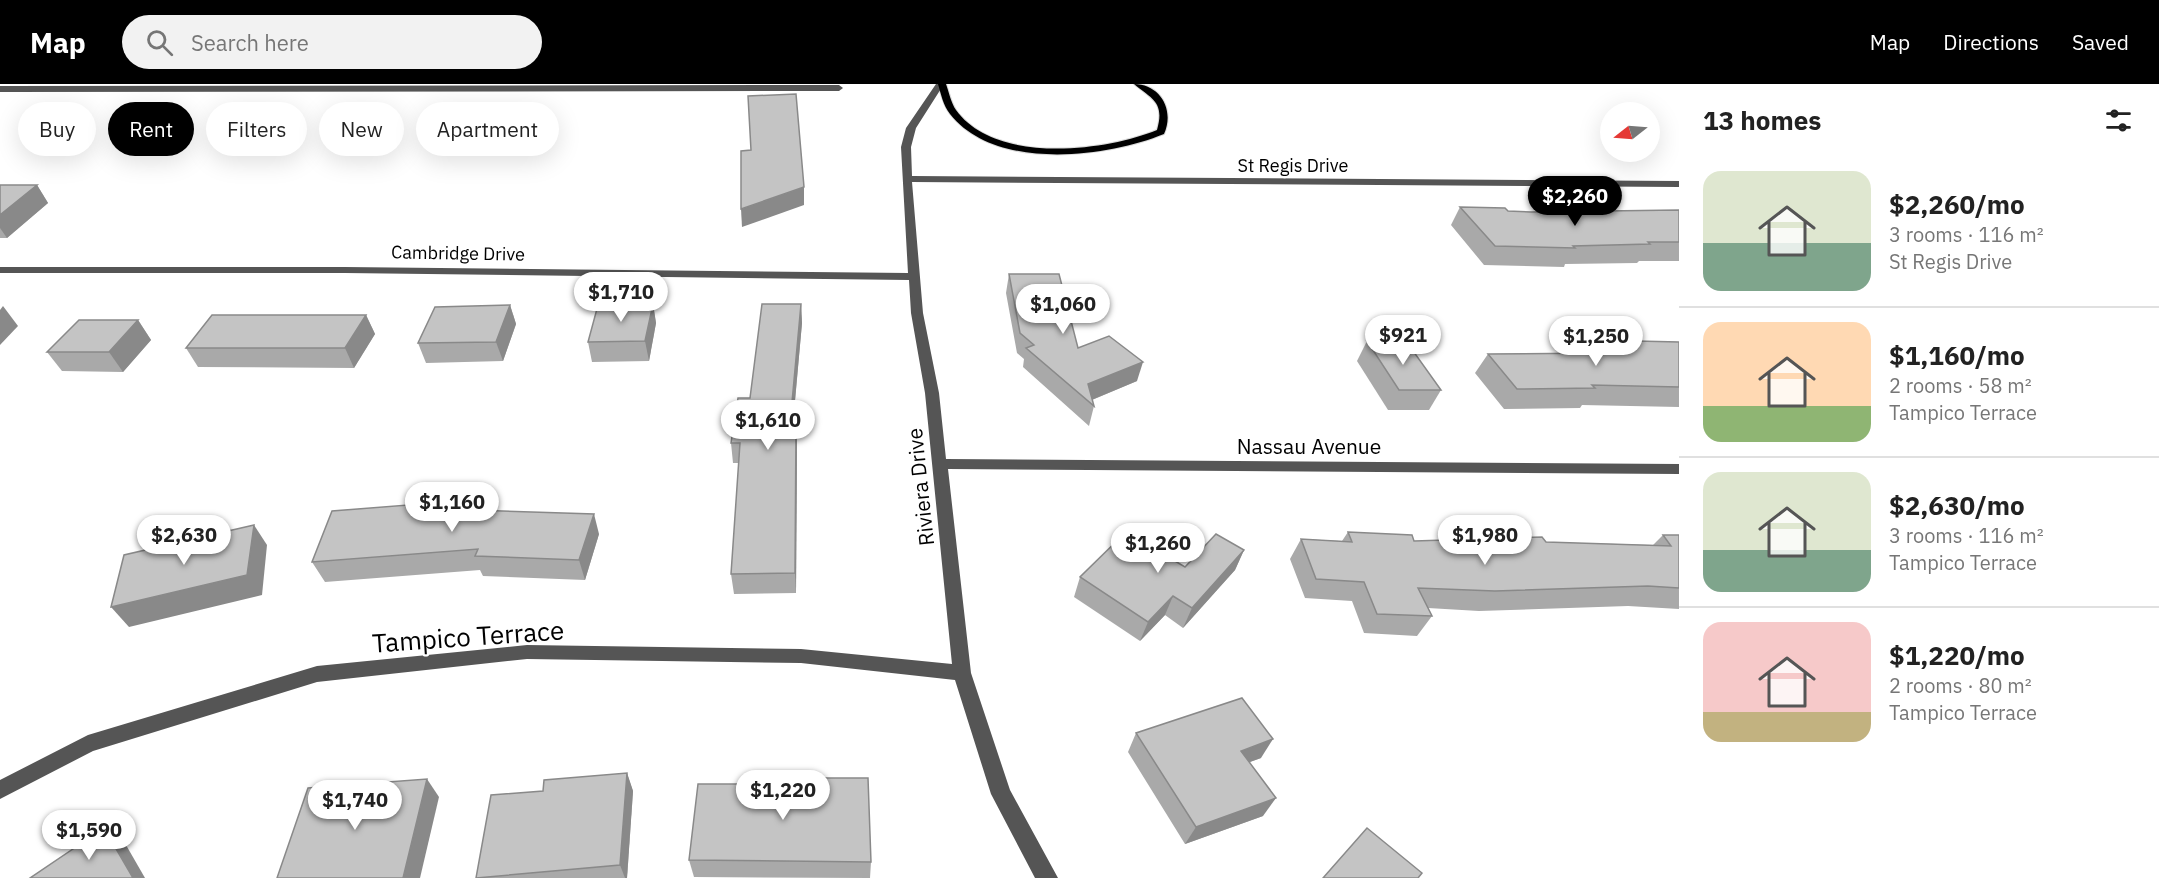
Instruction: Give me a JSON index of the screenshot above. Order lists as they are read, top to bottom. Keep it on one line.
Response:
{"streets":{"street":["St Regis Drive","Cambridge Drive","Nassau Avenue","Riviera Drive","Tampico Terrace"]},"crossings":[["St Regis Drive","Riviera Drive"],["Cambridge Drive","Riviera Drive"],["Nassau Avenue","Riviera Drive"],["Riviera Drive","Tampico Terrace"]],"north":"left","page":{"header":"Map","search":"Search here","nav":["Map","Directions","Saved"],"heading":"13 homes","chip":["Buy","Rent","Filters","New","Apartment"],"list":[{"name":"$2,260/mo","note":"3 rooms · 116 m² · St Regis Drive"},{"name":"$1,160/mo","note":"2 rooms · 58 m² · Tampico Terrace"},{"name":"$2,630/mo","note":"3 rooms · 116 m² · Tampico Terrace"},{"name":"$1,220/mo","note":"2 rooms · 80 m² · Tampico Terrace"}],"price":["$2,260","$1,710","$1,060","$921","$1,250","$1,610","$1,160","$2,630","$1,980","$1,260","$1,220","$1,740","$1,590"]}}
